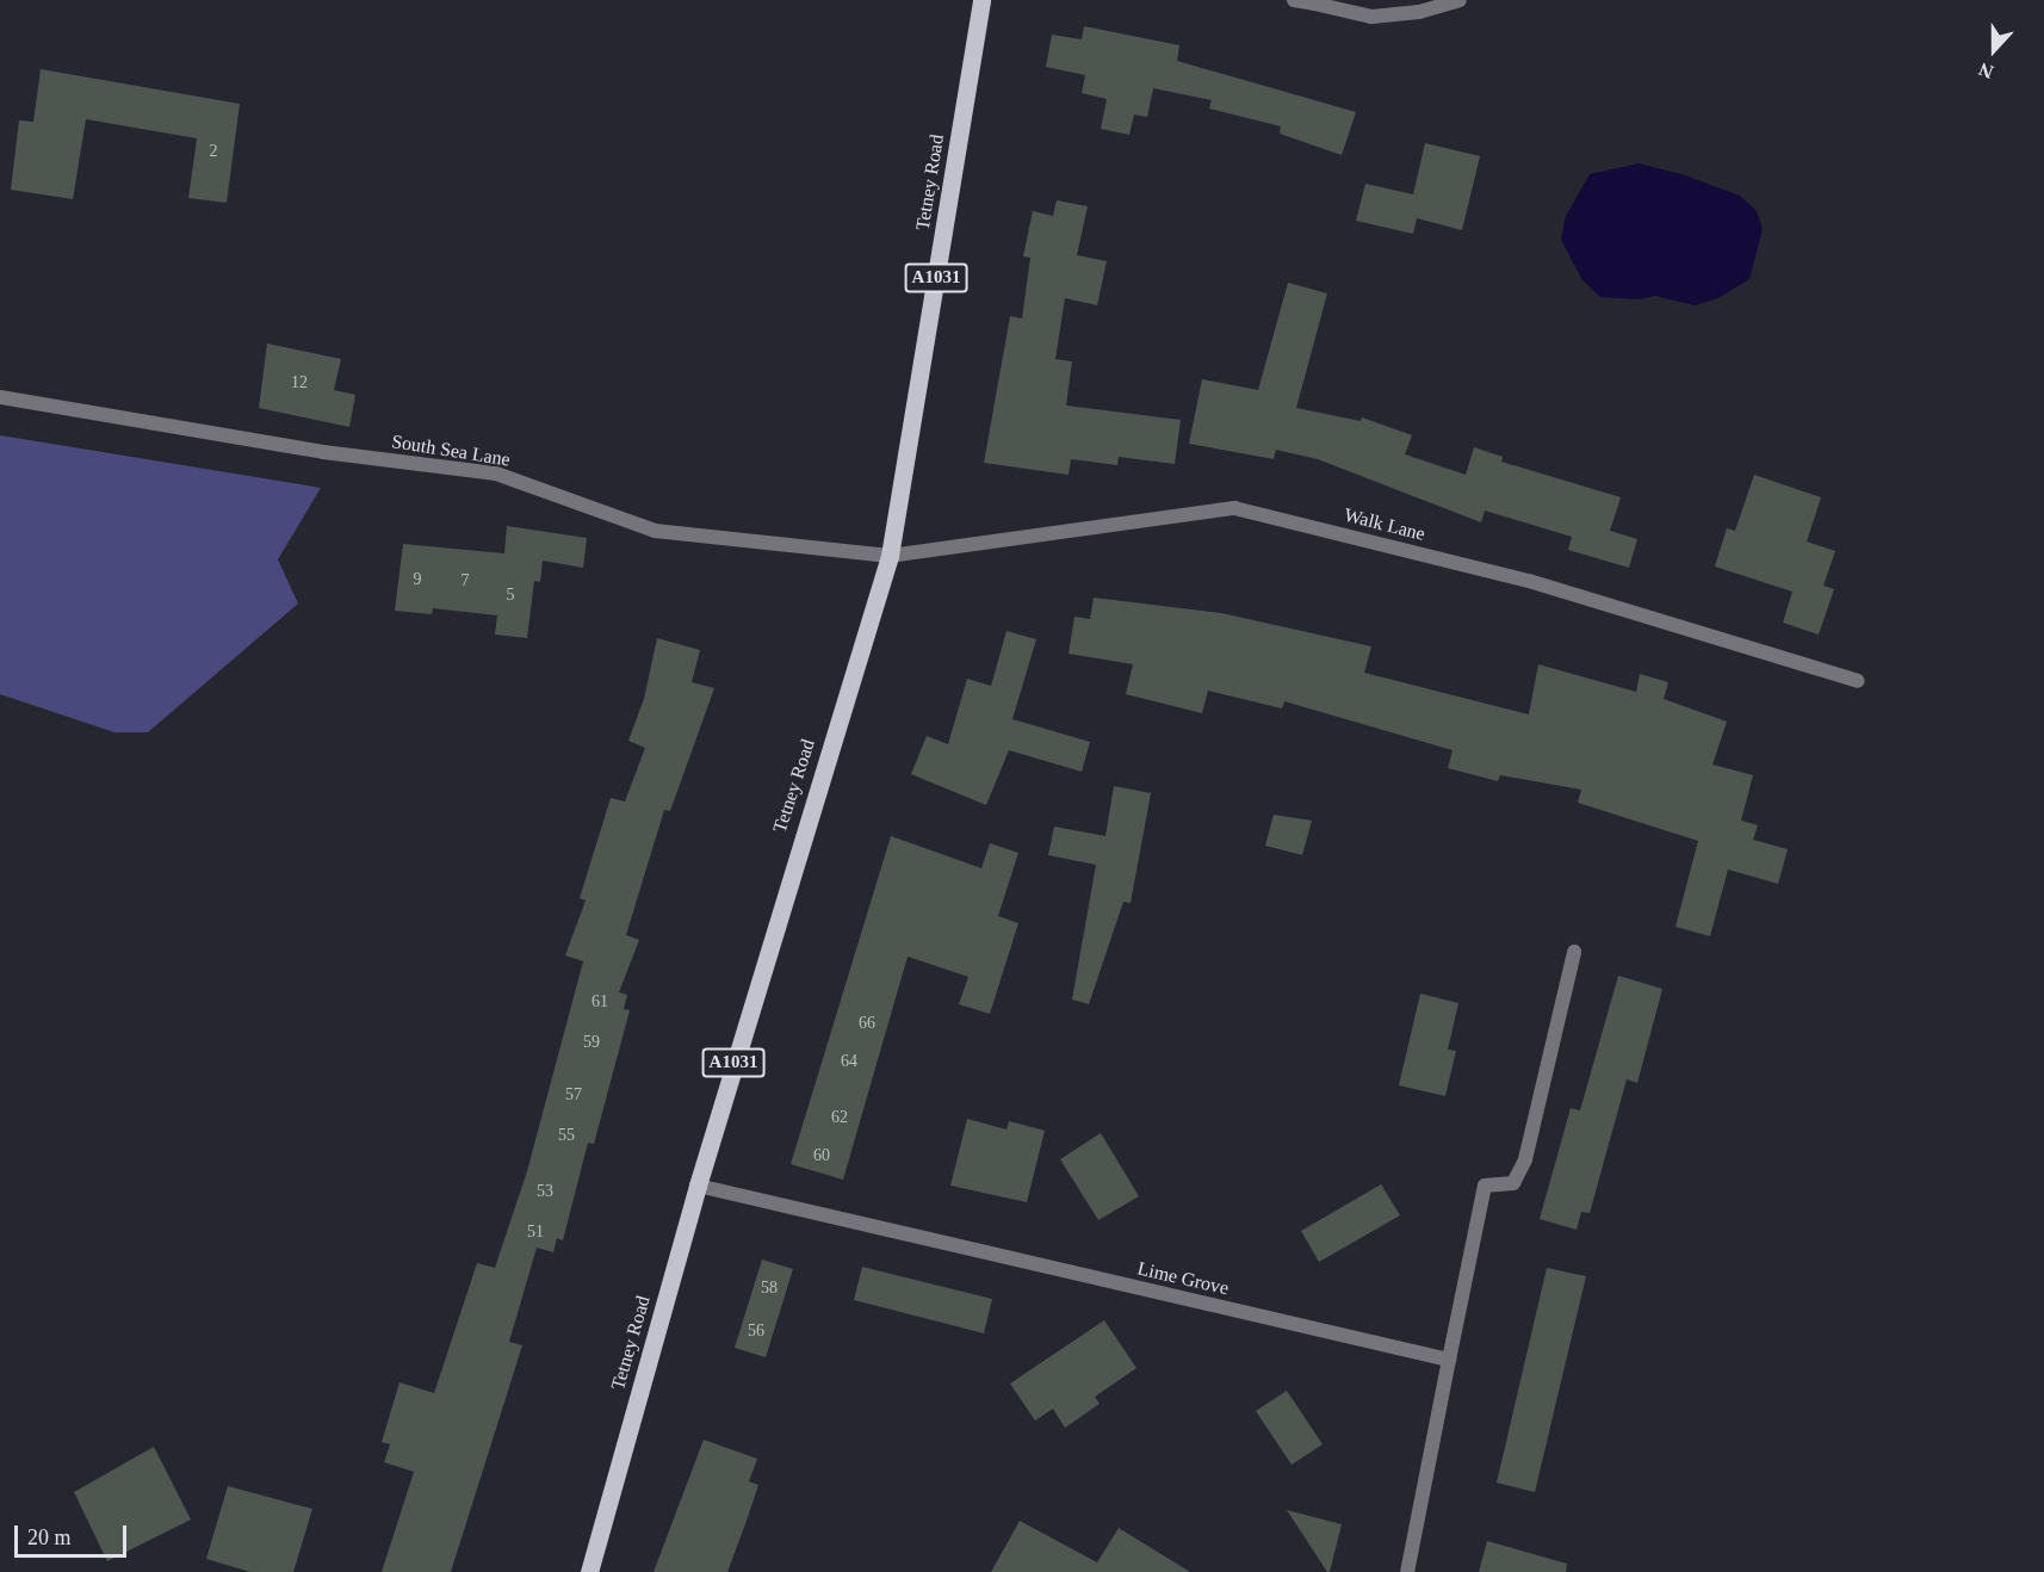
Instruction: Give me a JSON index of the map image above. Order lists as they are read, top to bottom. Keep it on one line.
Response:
{"streets":{"main road":["Tetney Road","A1031"],"street":["South Sea Lane","Walk Lane","Lime Grove"]},"crossings":[["Tetney Road","South Sea Lane"],["Tetney Road","Walk Lane"],["Tetney Road","Lime Grove"],["South Sea Lane","Walk Lane"]],"house_numbers":["2","12","9","7","5","61","66","59","64","57","62","55","60","53","51","58","56"],"scale_bar":"20 m","north":"bottom"}
